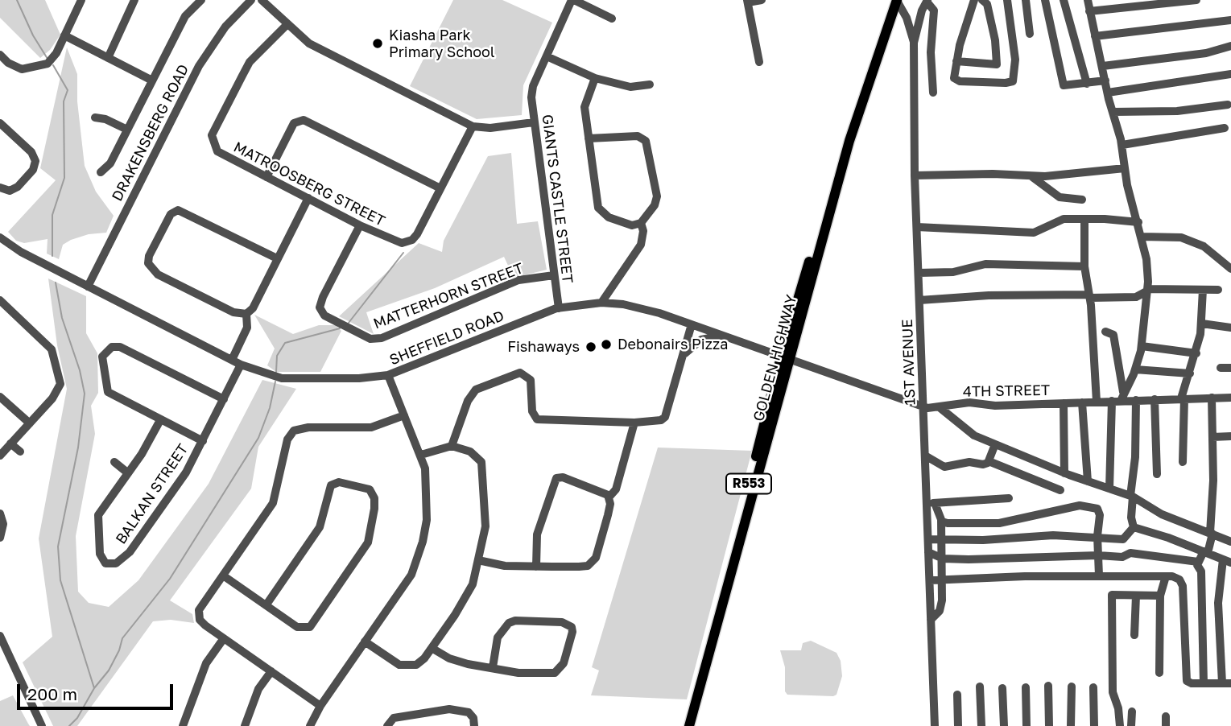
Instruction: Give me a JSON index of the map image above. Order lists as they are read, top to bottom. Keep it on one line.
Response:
{"streets":{"main road":["GOLDEN HIGHWAY","R553"],"street":["DRAKENSBERG ROAD","MATROOSBERG STREET","GIANTS CASTLE STREET","MATTERHORN STREET","SHEFFIELD ROAD","1ST AVENUE","4TH STREET","BALKAN STREET"]},"crossings":[["DRAKENSBERG ROAD","SHEFFIELD ROAD"],["MATROOSBERG STREET","MATTERHORN STREET"],["GIANTS CASTLE STREET","MATTERHORN STREET"],["GIANTS CASTLE STREET","SHEFFIELD ROAD"],["SHEFFIELD ROAD","GOLDEN HIGHWAY"],["SHEFFIELD ROAD","4TH STREET"],["SHEFFIELD ROAD","BALKAN STREET"],["GOLDEN HIGHWAY","4TH STREET"],["1ST AVENUE","4TH STREET"]],"places":["Kiasha Park Primary School","Debonairs Pizza","Fishaways"],"scale_bar":"200 m"}
